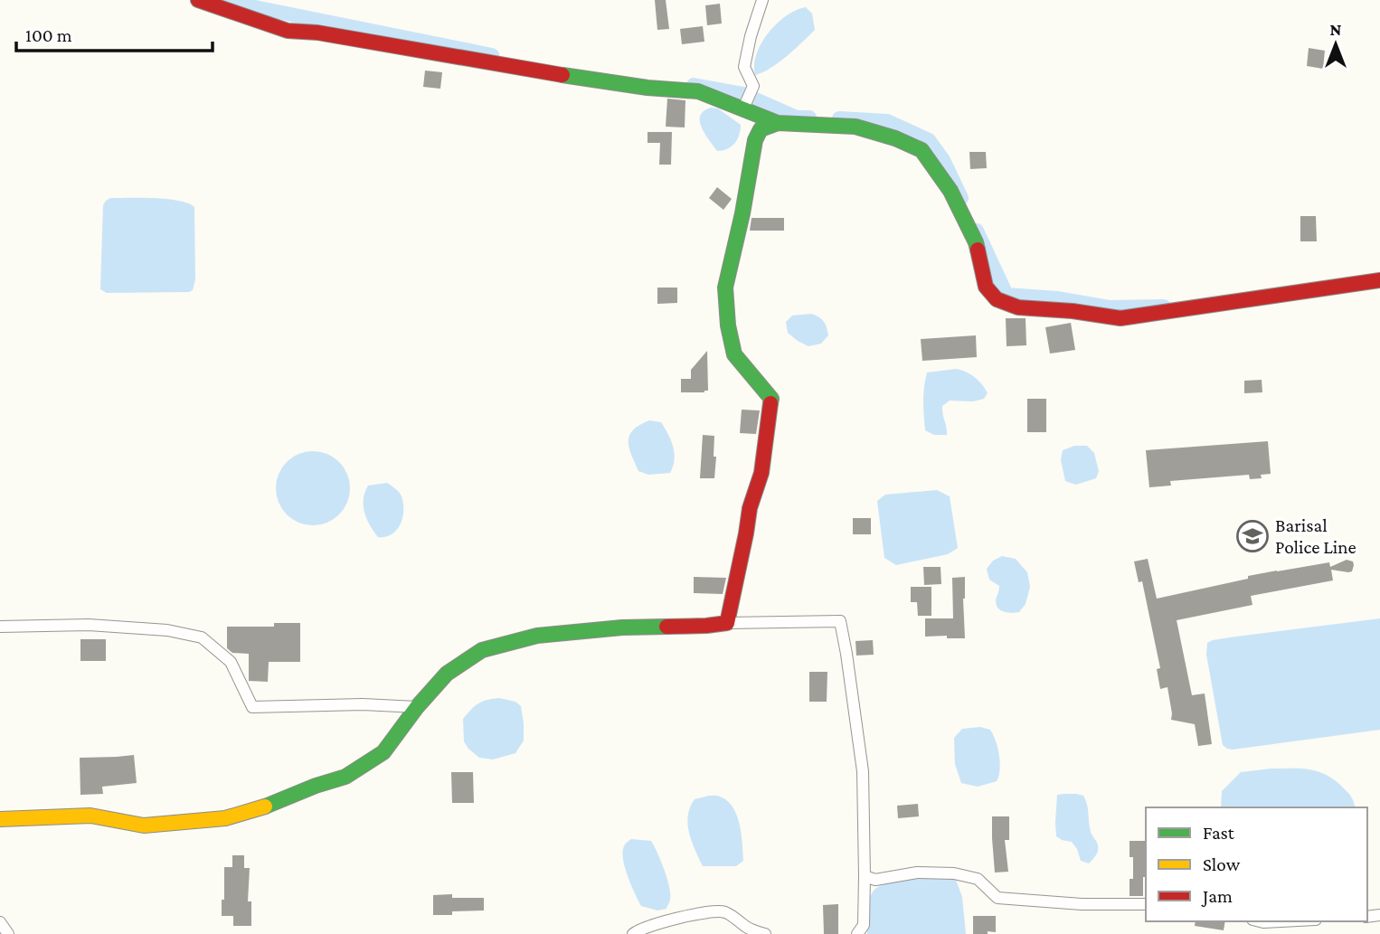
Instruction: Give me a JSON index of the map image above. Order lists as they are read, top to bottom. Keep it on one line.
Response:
{"places":{"school or university":["Barisal Police Line"]},"legend":["Fast","Slow","Jam"],"scale_bar":"100 m","north":"top"}
